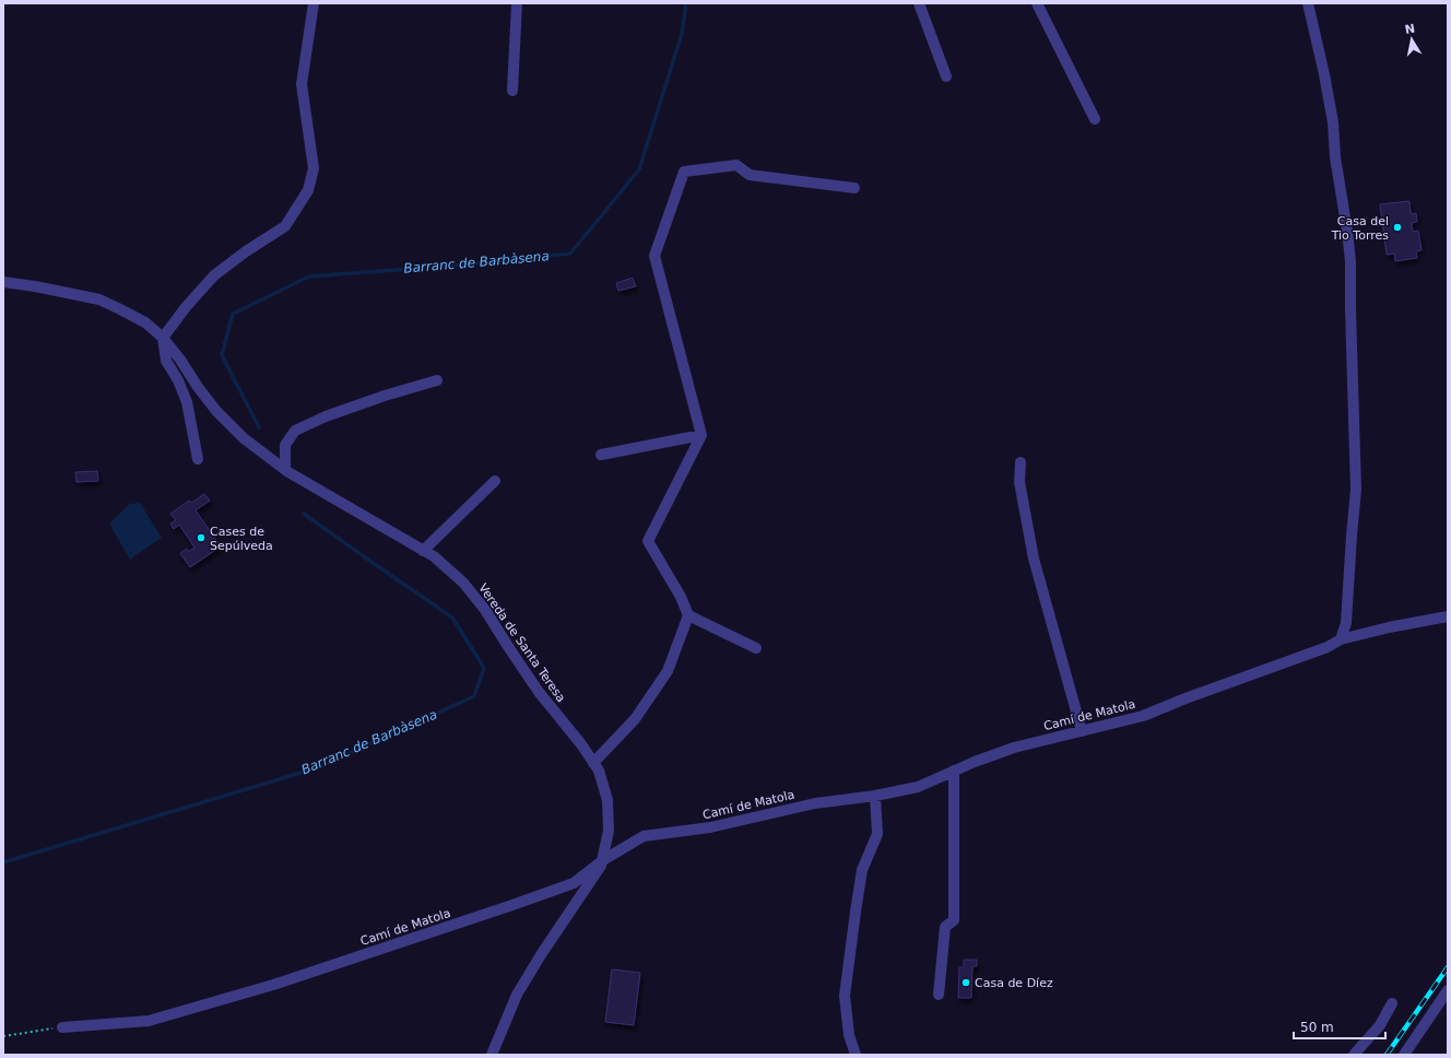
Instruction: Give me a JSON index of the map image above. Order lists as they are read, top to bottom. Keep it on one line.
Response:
{"streets":{"street":["Vereda de Santa Teresa","Camí de Matola"]},"crossings":[["Vereda de Santa Teresa","Camí de Matola"]],"water":["Barranc de Barbàsena"],"places":["Casa del Tio Torres","Cases de Sepúlveda","Casa de Díez"],"scale_bar":"50 m","north":"top"}
